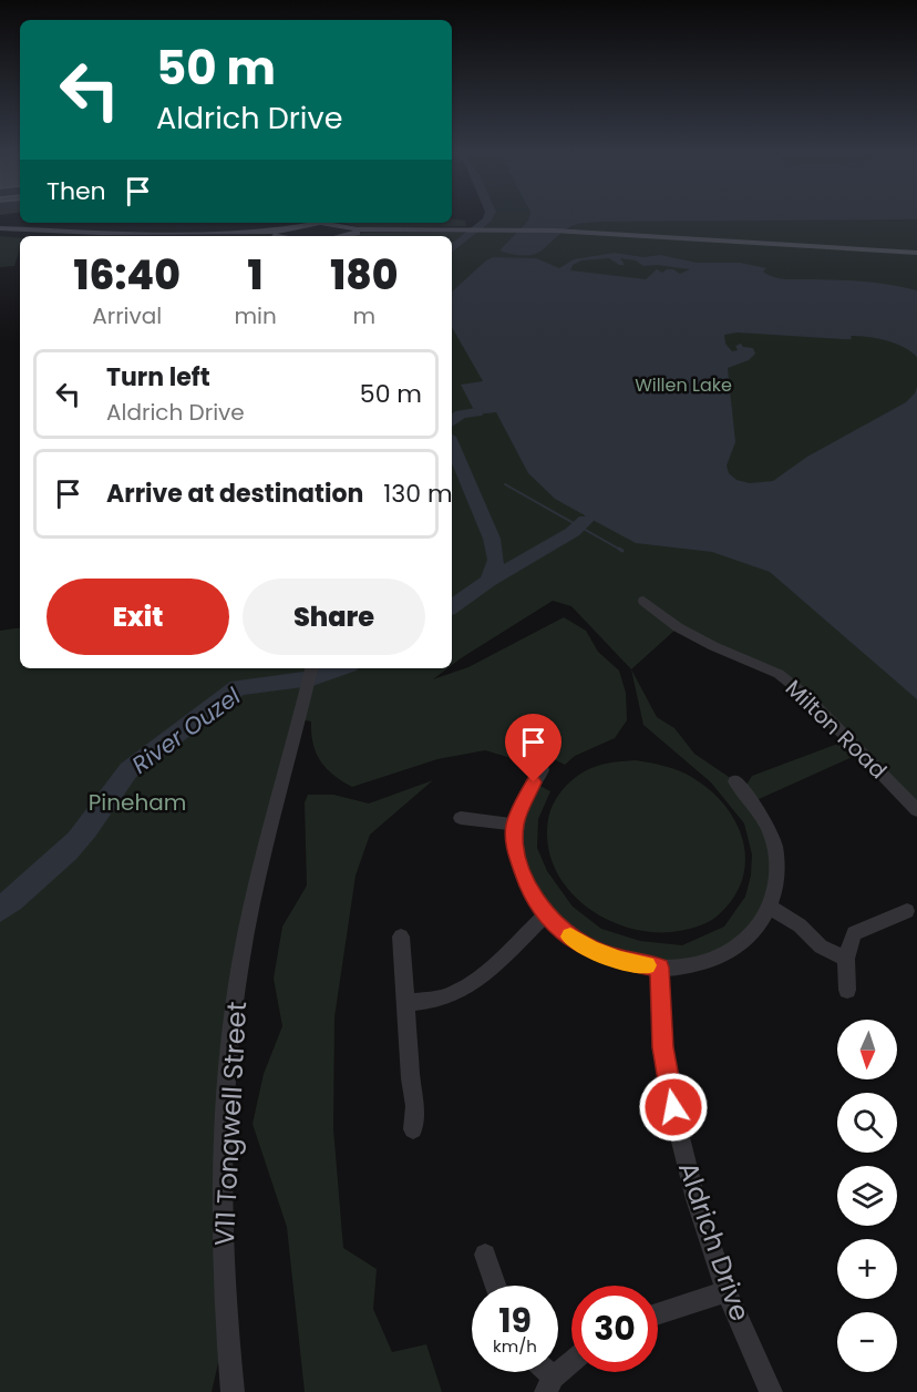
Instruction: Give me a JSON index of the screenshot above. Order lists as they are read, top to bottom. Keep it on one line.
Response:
{"streets":{"street":["Milton Road","V11 Tongwell Street","Aldrich Drive"]},"water":["River Ouzel"],"parks":["Willen Lake","Pineham"],"north":"bottom","page":{"turn":["50 m","Aldrich Drive"],"then":"Then","eta":["16:40","Arrival","1","min","180","m"],"list":[{"name":"Turn left","note":"Aldrich Drive","value":"50 m"},{"name":"Arrive at destination","value":"130 m"}],"buttons":["Exit","Share"],"map_buttons":["+","−"],"speed":"19 km/h","limit":"30"}}
